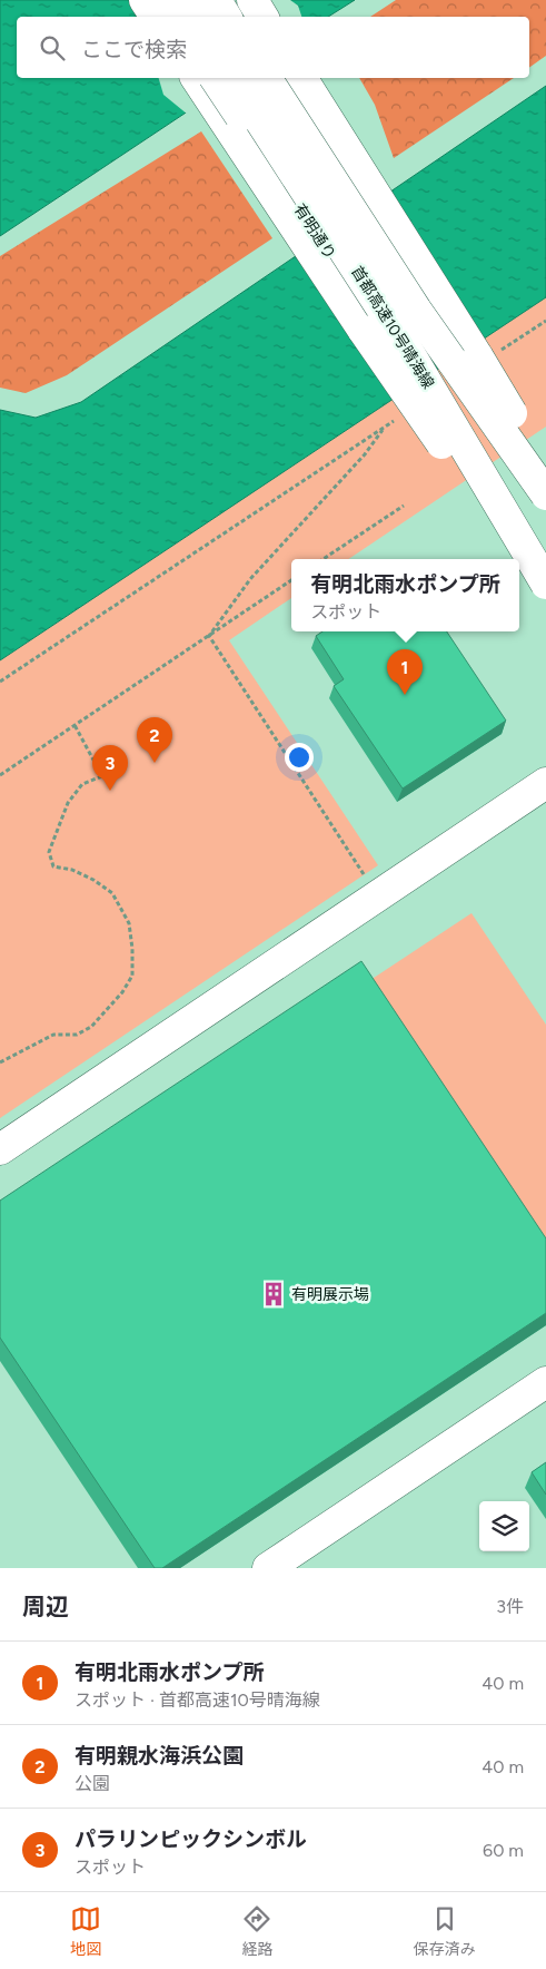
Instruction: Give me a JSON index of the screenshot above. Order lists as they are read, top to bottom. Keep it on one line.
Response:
{"streets":{"main road":["有明通り","首都高速10号晴海線"]},"crossings":[["有明通り","首都高速10号晴海線"]],"places":{"building":["有明展示場"]},"page":{"search":"ここで検索","popup":["有明北雨水ポンプ所","スポット"],"pins":["1","2","3"],"heading":["周辺","3件"],"list":[{"mark":"1","name":"有明北雨水ポンプ所","note":"スポット · 首都高速10号晴海線","value":"40 m"},{"mark":"2","name":"有明親水海浜公園","note":"公園","value":"40 m"},{"mark":"3","name":"パラリンピックシンボル","note":"スポット","value":"60 m"}],"nav":["地図","経路","保存済み"]}}
